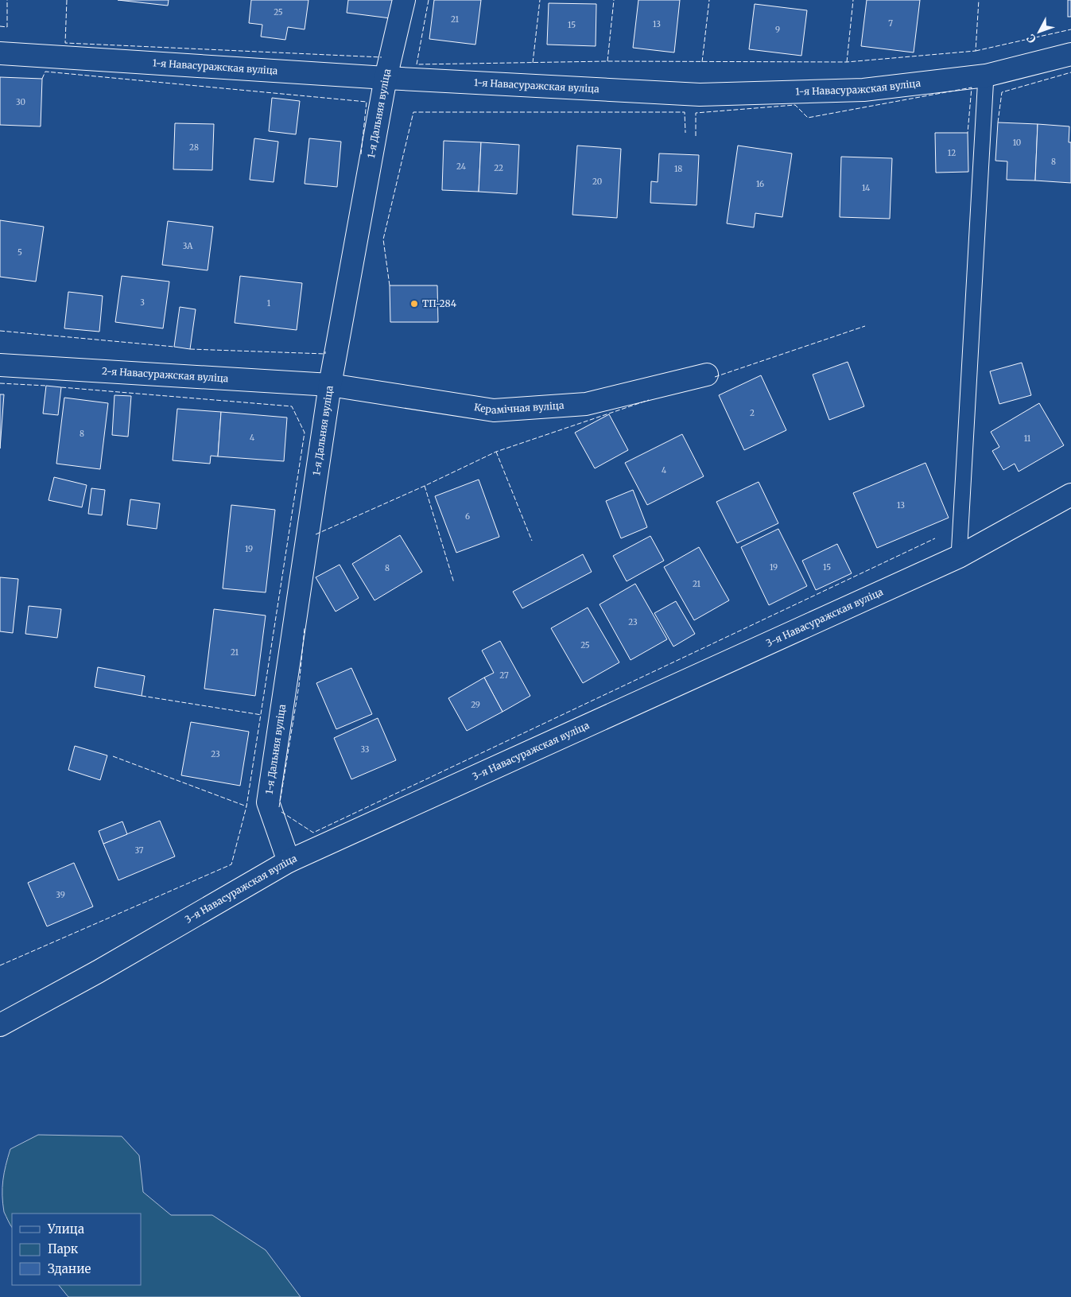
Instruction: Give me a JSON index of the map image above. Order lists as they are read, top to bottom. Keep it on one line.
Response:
{"streets":{"street":["1-я Навасуражская вуліца","1-я Дальняя вуліца","2-я Навасуражская вуліца","Керамічная вуліца","3-я Навасуражская вуліца"]},"crossings":[["1-я Навасуражская вуліца","1-я Дальняя вуліца"],["1-я Дальняя вуліца","2-я Навасуражская вуліца"],["1-я Дальняя вуліца","Керамічная вуліца"],["1-я Дальняя вуліца","3-я Навасуражская вуліца"],["2-я Навасуражская вуліца","Керамічная вуліца"]],"places":["ТП-284"],"house_numbers":["25","21","7","13","15","9","30","10","28","12","8","24","22","18","20","16","14","3А","5","3","1","2","8","4","11","4","13","6","19","19","15","8","21","23","25","21","27","29","33","23","37","39"],"legend":["Улица","Парк","Здание"],"north":"bottom left"}
